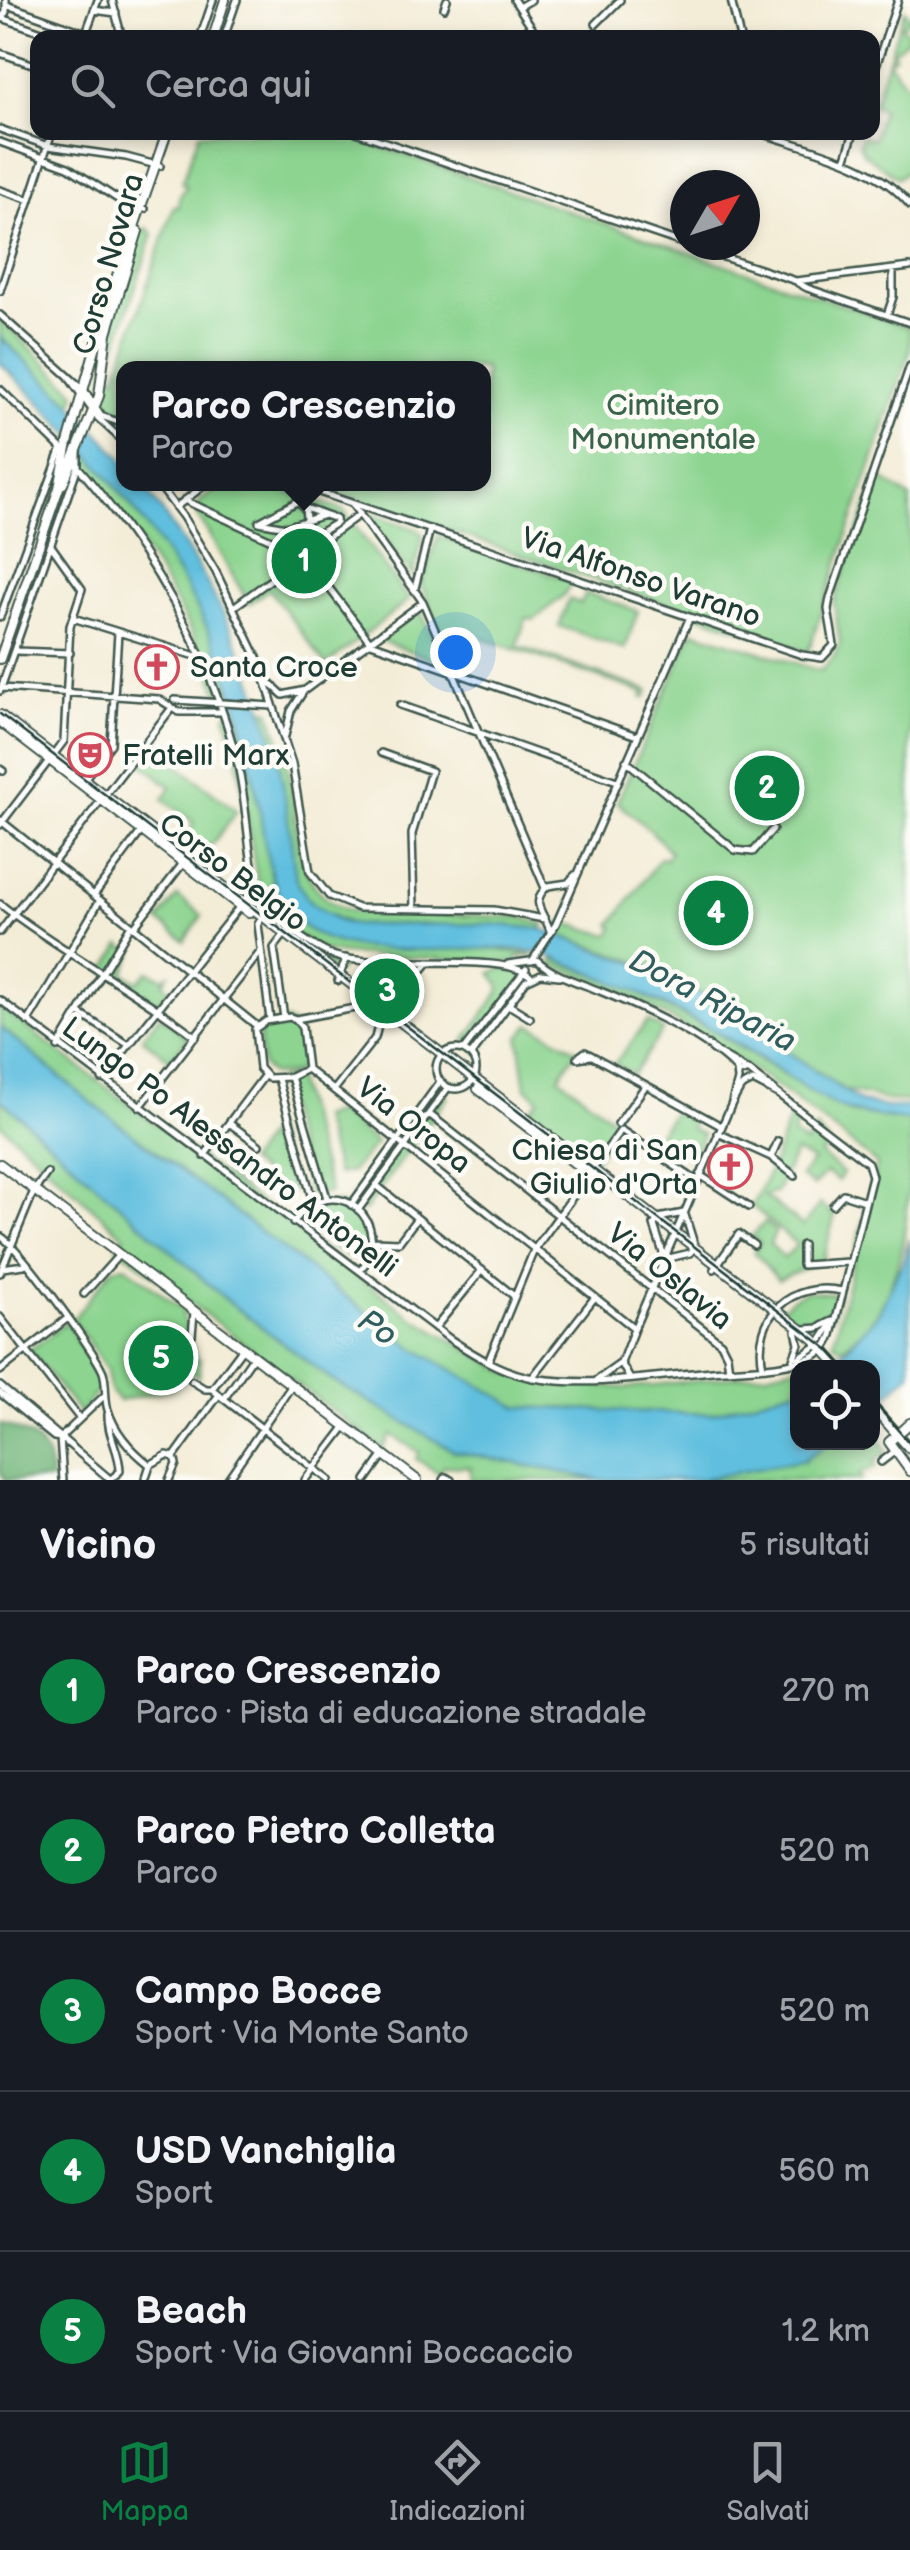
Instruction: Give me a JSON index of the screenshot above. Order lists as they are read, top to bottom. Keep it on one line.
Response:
{"streets":{"main road":["Corso Novara","Corso Belgio"],"street":["Via Alfonso Varano","Via Oropa","Lungo Po Alessandro Antonelli","Via Oslavia"]},"crossings":[["Corso Belgio","Lungo Po Alessandro Antonelli"],["Lungo Po Alessandro Antonelli","Via Oslavia"]],"water":["Dora Riparia","Po"],"parks":["Cimitero Monumentale"],"places":{"church":["Santa Croce","Chiesa di San Giulio d'Orta"],"theatre":["Fratelli Marx"]},"north":"top right","page":{"search":"Cerca qui","popup":["Parco Crescenzio","Parco"],"pins":["1","2","4","3","5"],"heading":["Vicino","5 risultati"],"list":[{"mark":"1","name":"Parco Crescenzio","note":"Parco · Pista di educazione stradale","value":"270 m"},{"mark":"2","name":"Parco Pietro Colletta","note":"Parco","value":"520 m"},{"mark":"3","name":"Campo Bocce","note":"Sport · Via Monte Santo","value":"520 m"},{"mark":"4","name":"USD Vanchiglia","note":"Sport","value":"560 m"},{"mark":"5","name":"Beach","note":"Sport · Via Giovanni Boccaccio","value":"1.2 km"}],"nav":["Mappa","Indicazioni","Salvati"]}}
